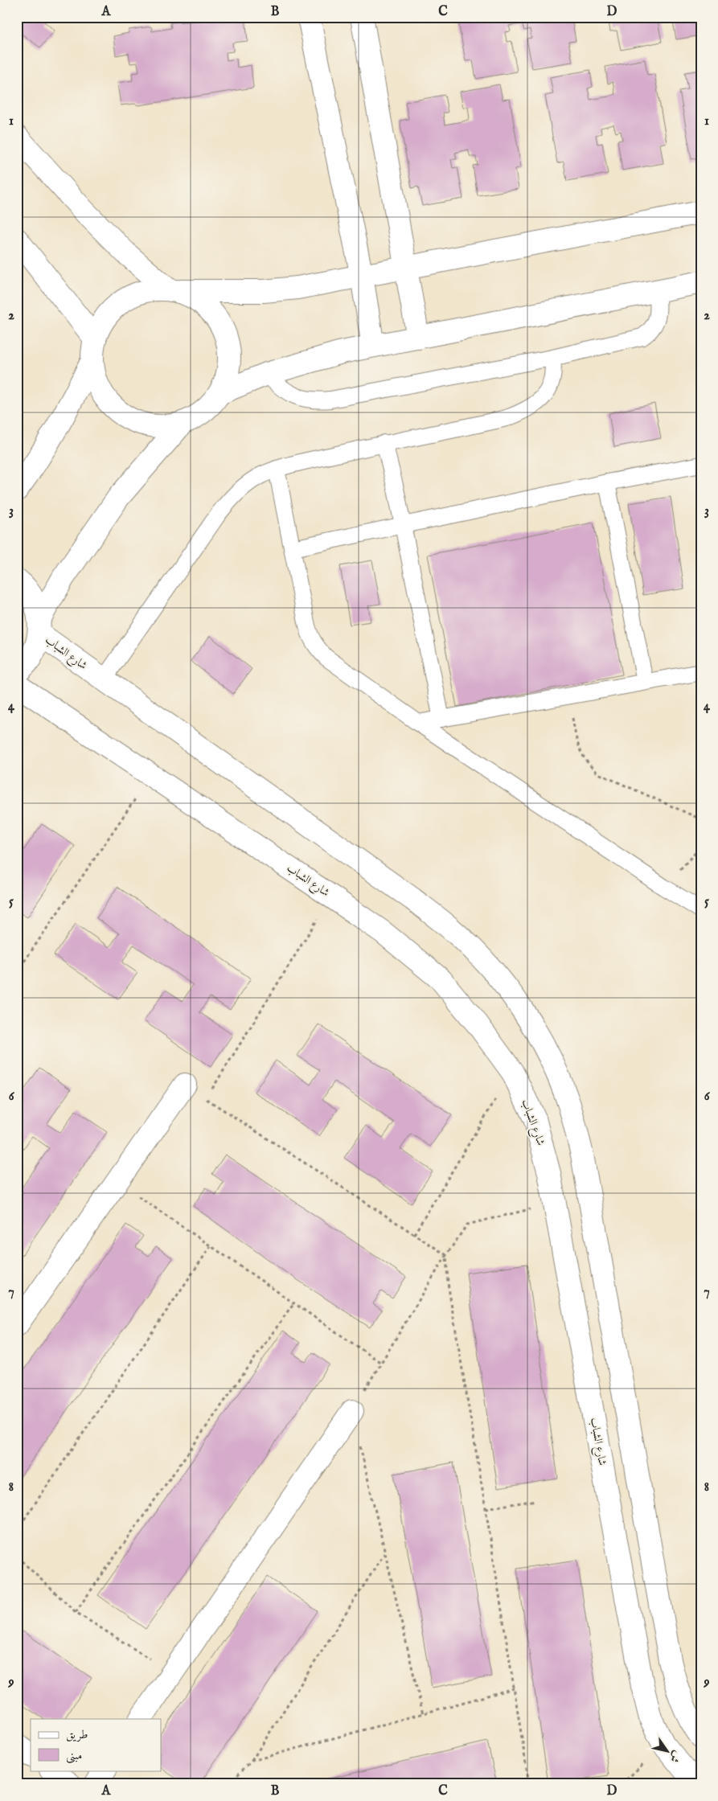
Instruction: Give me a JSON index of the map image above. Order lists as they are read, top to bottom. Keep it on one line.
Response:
{"streets":{"street":["شارع الشباب"]},"legend":["طريق","مبنى"],"north":"bottom right","grid":{"columns":["A","B","C","D"],"rows":["1","2","3","4","5","6","7","8","9"]}}
